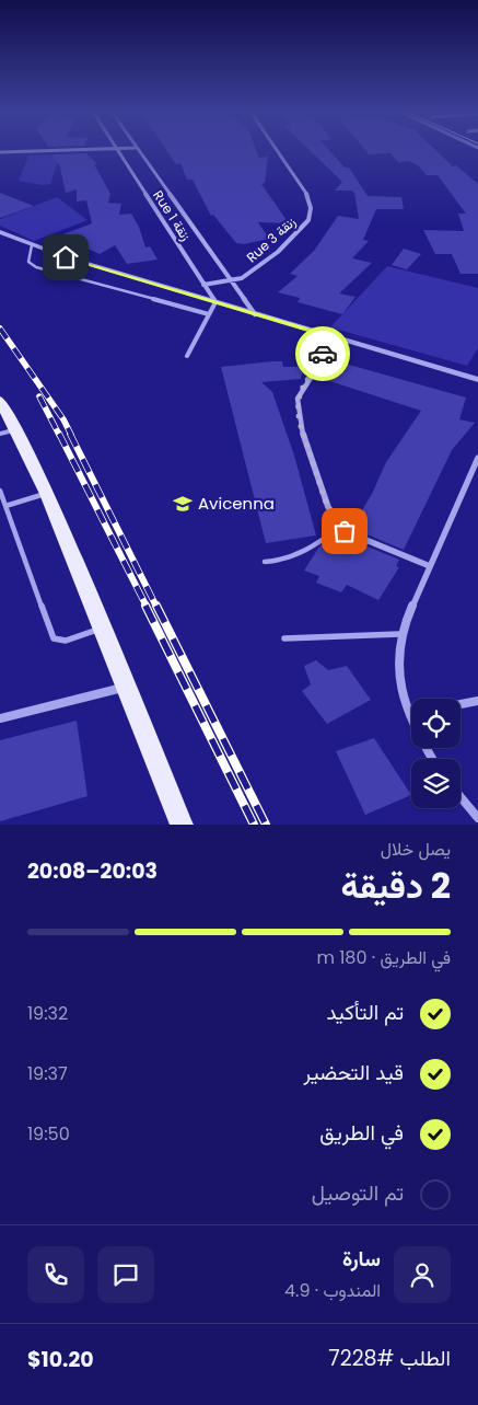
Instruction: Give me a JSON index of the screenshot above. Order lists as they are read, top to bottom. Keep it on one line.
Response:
{"streets":{"street":["Rue 1 زنقة","Rue 3 زنقة"]},"crossings":[["Rue 1 زنقة","Rue 3 زنقة"]],"places":{"school or university":["Avicenna"]},"page":{"heading":["2 دقيقة","يصل خلال","20:03–20:08"],"panel":["سارة","المندوب · 4.9","الطلب #7228","$10.20"],"bar":"في الطريق · 180 m","list":[["تم التأكيد","19:32"],["قيد التحضير","19:37"],["في الطريق","19:50"],"تم التوصيل"]}}
